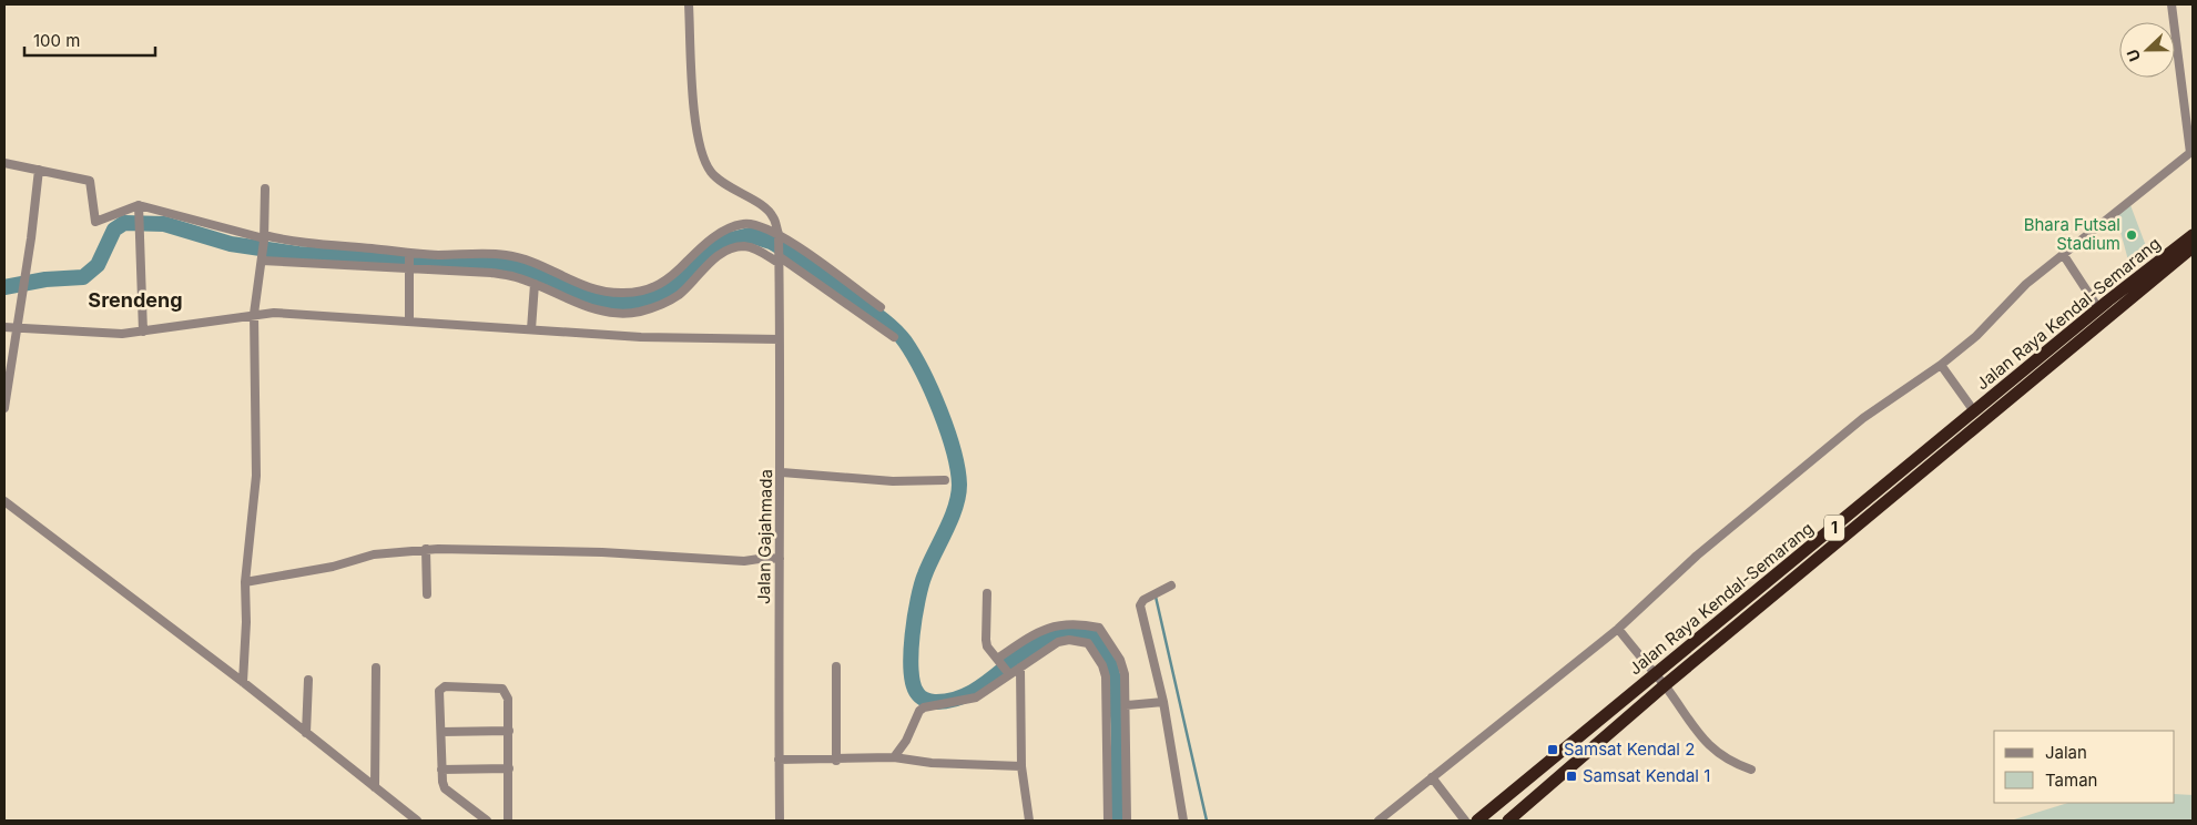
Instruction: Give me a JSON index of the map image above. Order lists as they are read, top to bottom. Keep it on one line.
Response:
{"streets":{"highway":["Jalan Raya Kendal-Semarang","1"],"street":["Jalan Gajahmada"]},"districts":["Srendeng"],"places":{"other":["Bhara Futsal Stadium"],"transit":["Samsat Kendal 2","Samsat Kendal 1"]},"legend":["Jalan","Taman"],"scale_bar":"100 m","north":"left"}
